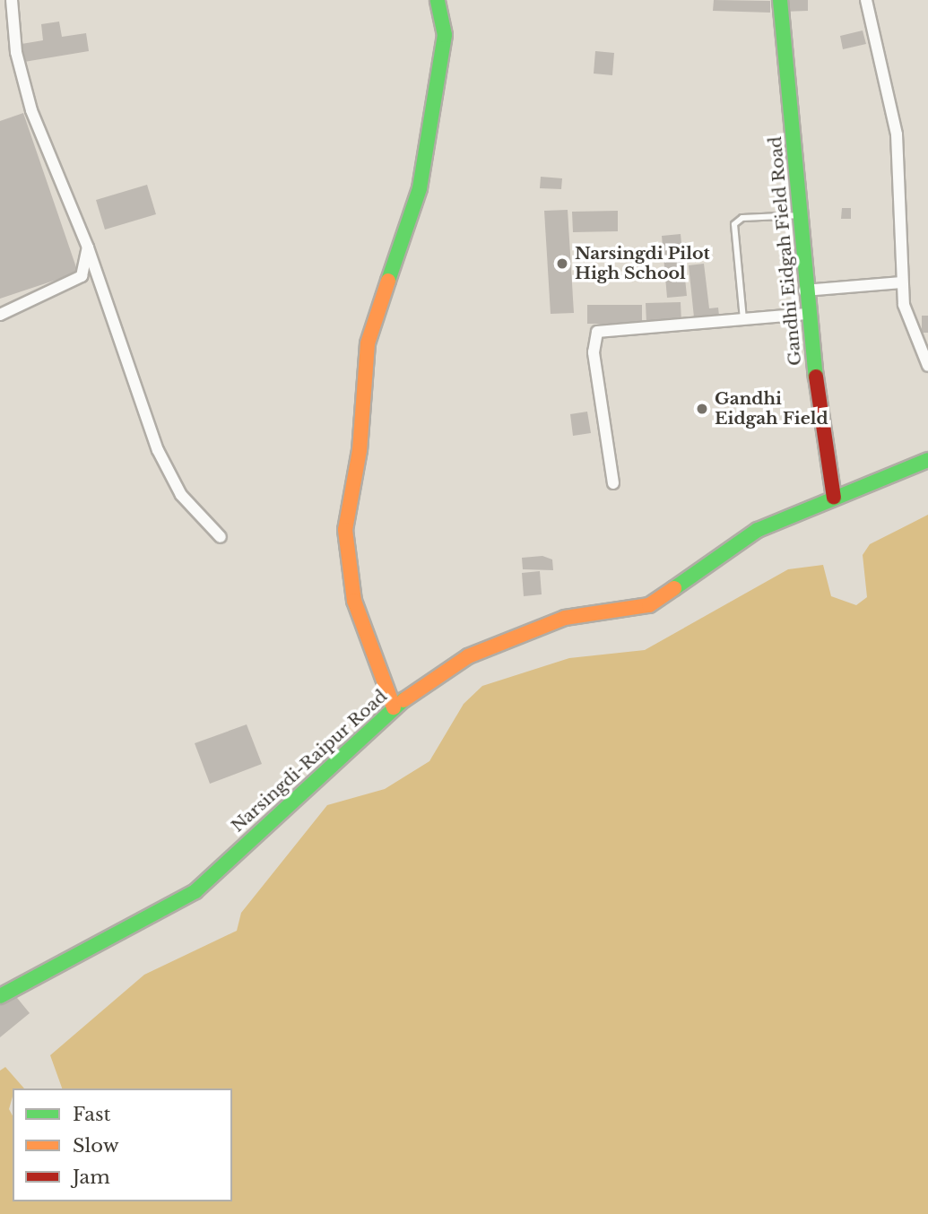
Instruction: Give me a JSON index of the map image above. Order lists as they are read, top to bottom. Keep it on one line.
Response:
{"streets":{"street":["Gandhi Eidgah Field Road","Narsingdi-Raipur Road"]},"crossings":[["Gandhi Eidgah Field Road","Narsingdi-Raipur Road"]],"places":["Narsingdi Pilot High School","Gandhi Eidgah Field"],"legend":["Fast","Slow","Jam"]}
